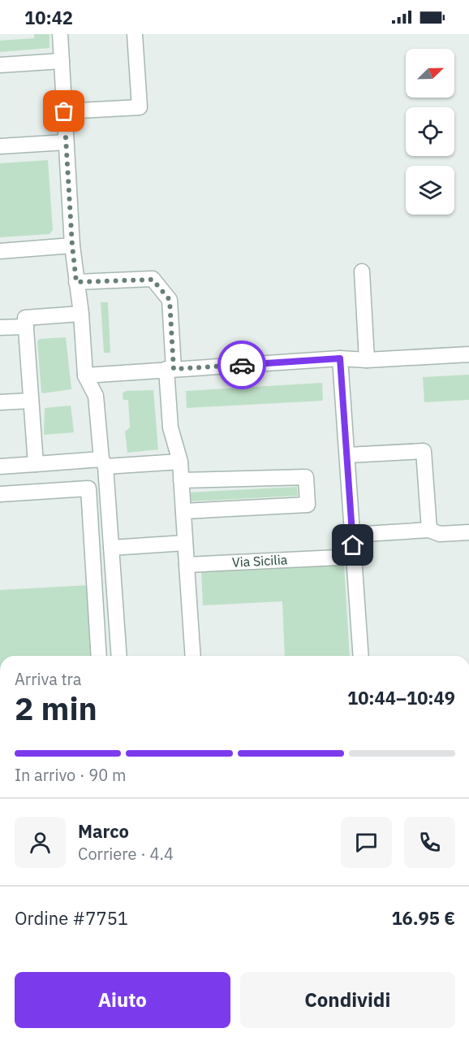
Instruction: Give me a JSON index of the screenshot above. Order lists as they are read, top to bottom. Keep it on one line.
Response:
{"streets":{"street":["Via Sicilia"]},"north":"top right","page":{"status":"10:42","heading":["2 min","Arriva tra","10:44–10:49"],"panel":["Marco","Corriere · 4.4","Ordine #7751","16.95 €"],"bar":"In arrivo · 90 m","buttons":["Aiuto","Condividi"]}}
